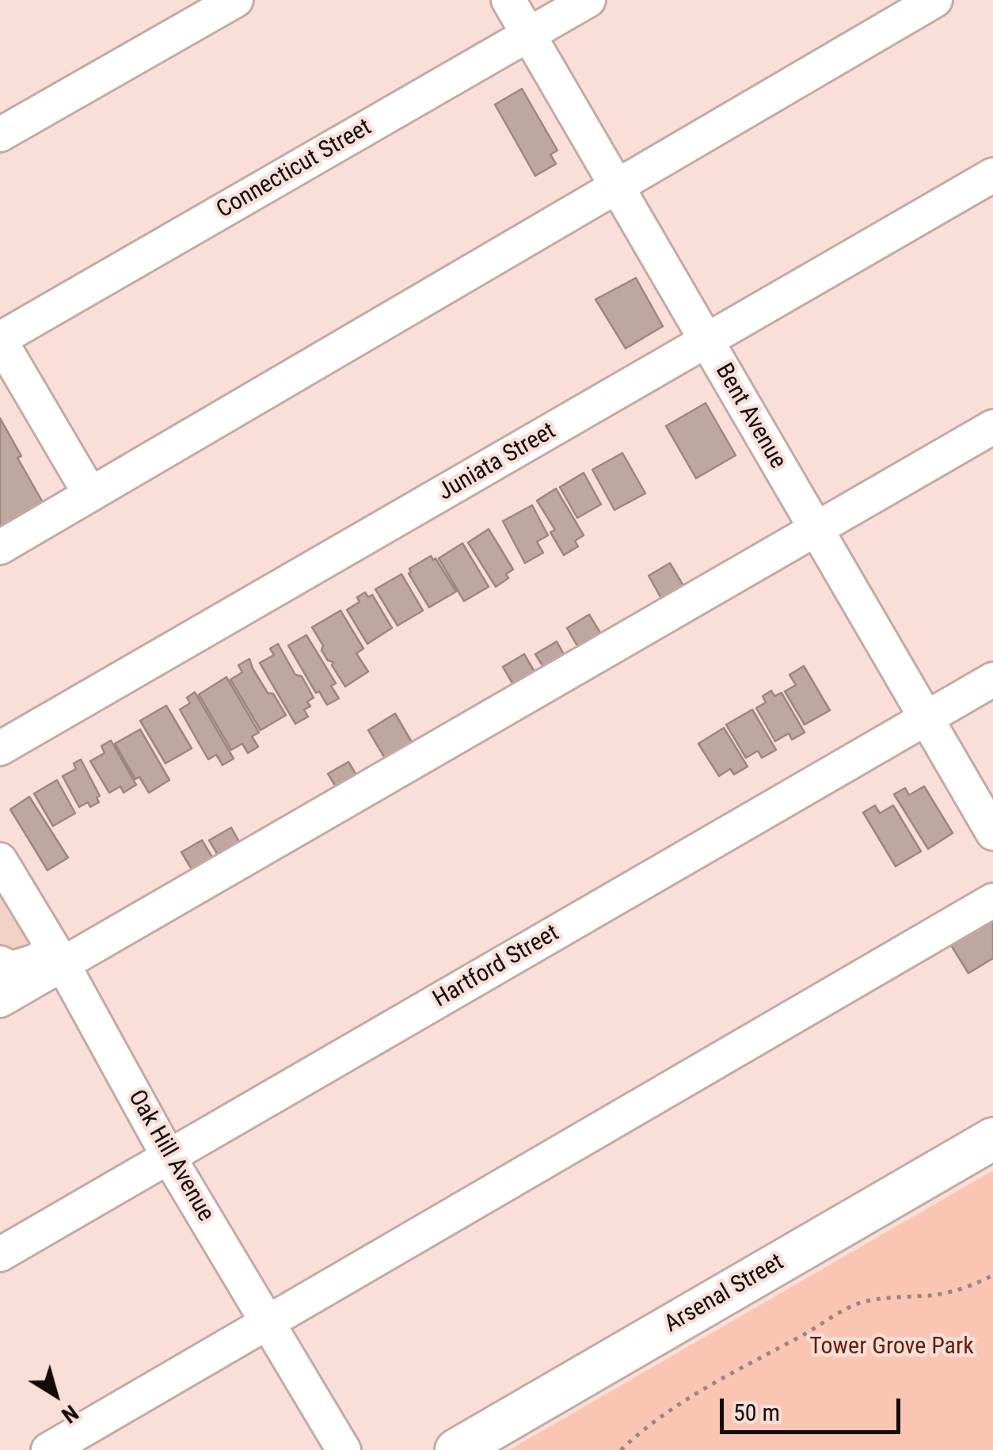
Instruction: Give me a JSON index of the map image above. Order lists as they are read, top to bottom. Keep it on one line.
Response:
{"streets":{"main road":["Arsenal Street"],"street":["Connecticut Street","Bent Avenue","Juniata Street","Hartford Street","Oak Hill Avenue"]},"crossings":[["Connecticut Street","Bent Avenue"],["Bent Avenue","Juniata Street"],["Bent Avenue","Hartford Street"],["Hartford Street","Oak Hill Avenue"]],"parks":["Tower Grove Park"],"scale_bar":"50 m","north":"bottom right"}
